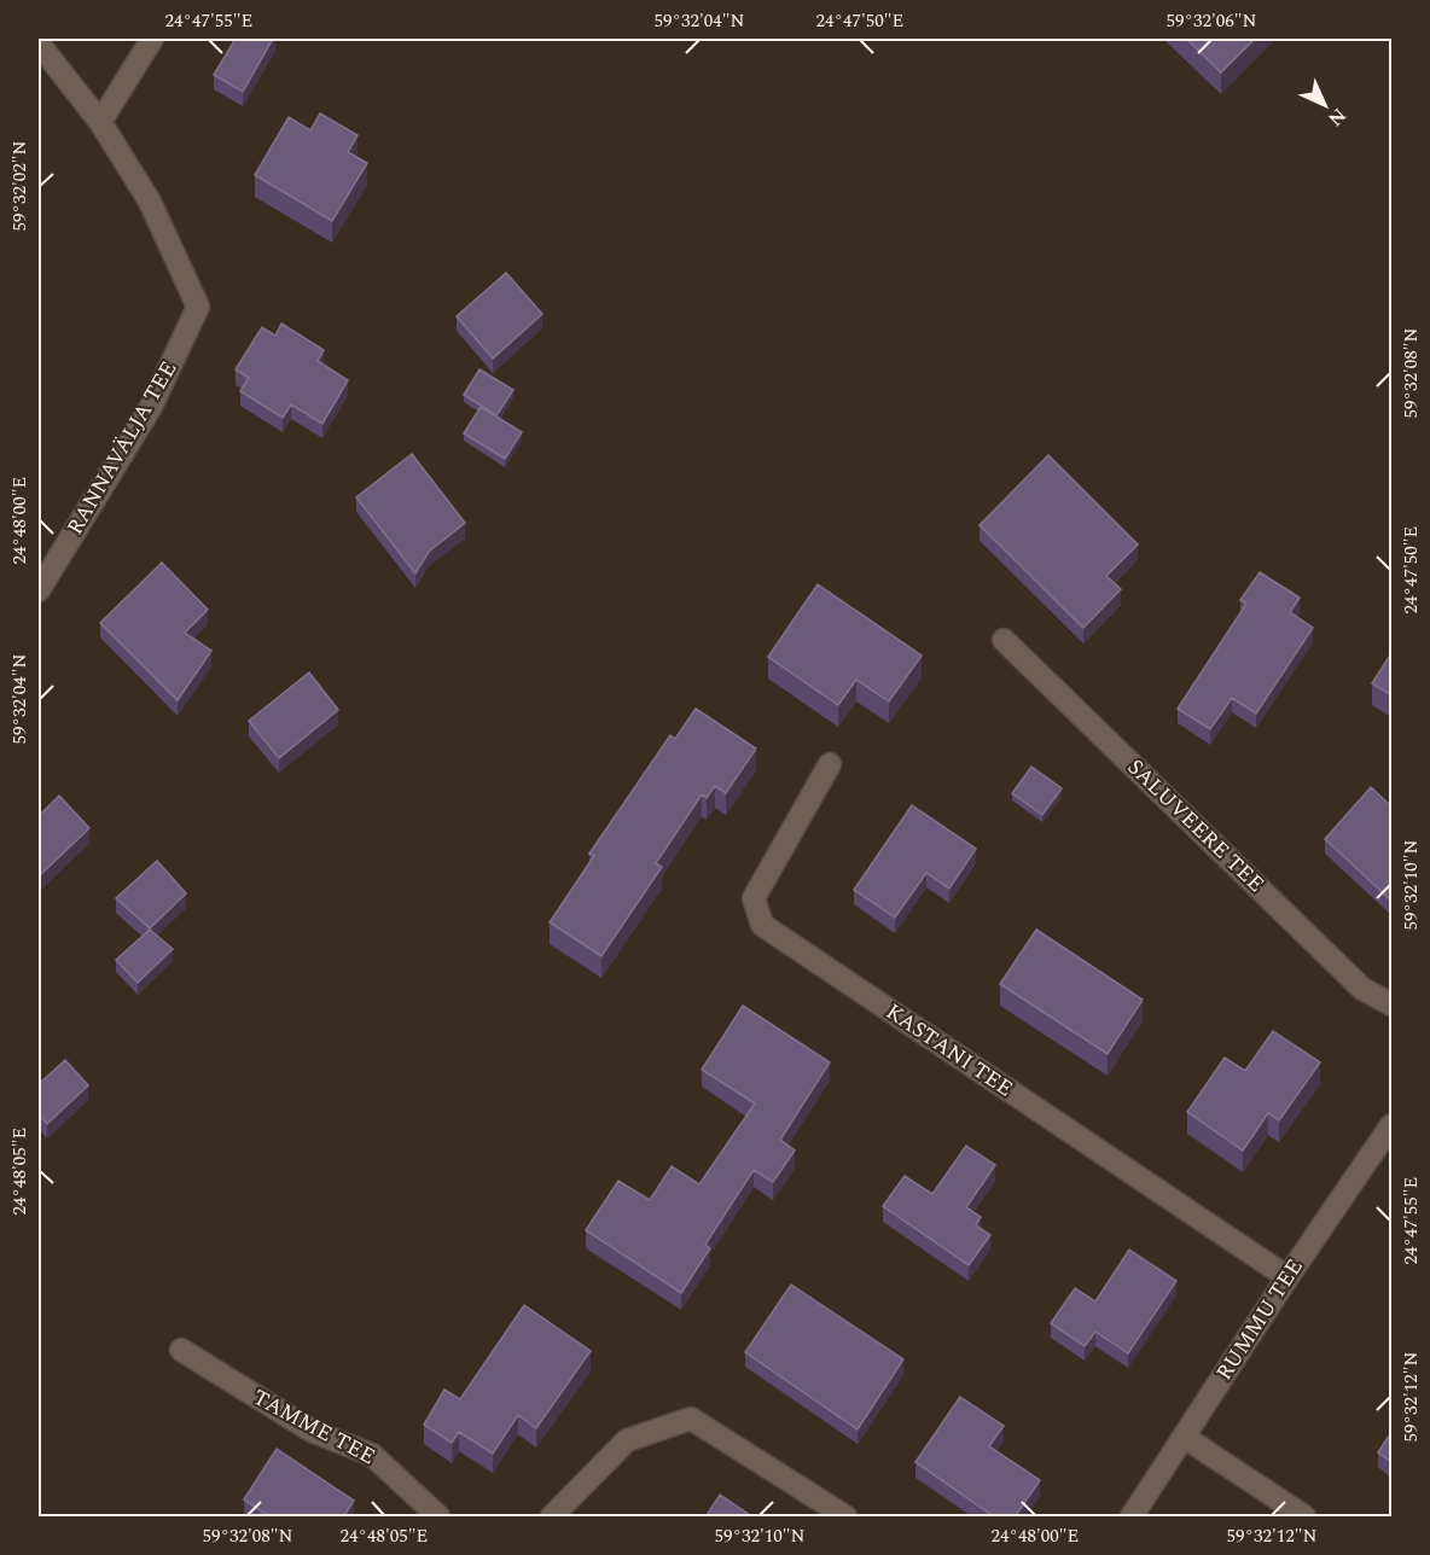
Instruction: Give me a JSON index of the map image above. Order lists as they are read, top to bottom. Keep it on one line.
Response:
{"streets":{"street":["RANNAVÄLJA TEE","SALUVEERE TEE","KASTANI TEE","RUMMU TEE","TAMME TEE"]},"crossings":[["KASTANI TEE","RUMMU TEE"]],"north":"bottom right","coordinates":["24°47'55\"E","59°32'04\"N","24°47'50\"E","59°32'06\"N","59°32'02\"N","59°32'08\"N","24°48'00\"E","59°32'10\"N","24°48'05\"E","59°32'12\"N"]}
